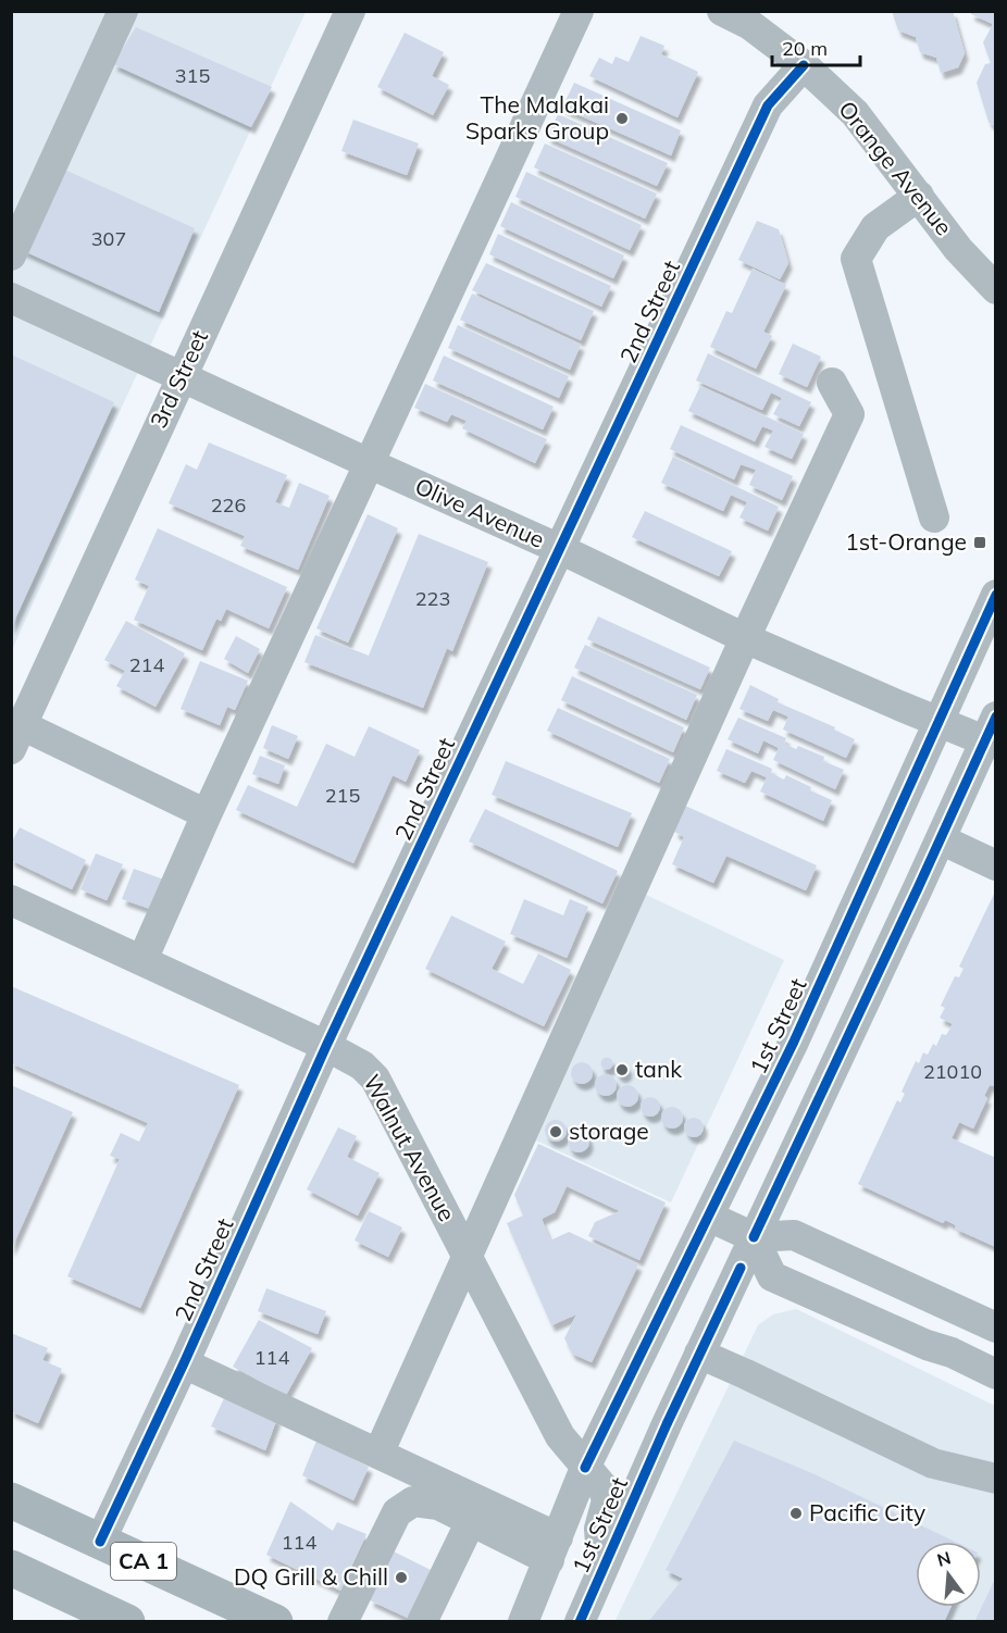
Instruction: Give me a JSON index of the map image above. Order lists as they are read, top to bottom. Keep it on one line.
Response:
{"streets":{"highway":["CA 1"],"street":["Orange Avenue","2nd Street","3rd Street","Olive Avenue","1st Street","Walnut Avenue"]},"crossings":[["Orange Avenue","2nd Street"],["2nd Street","Olive Avenue"],["2nd Street","Walnut Avenue"],["2nd Street","CA 1"],["3rd Street","Olive Avenue"],["Olive Avenue","1st Street"],["1st Street","Walnut Avenue"]],"places":{"other":["The Malakai Sparks Group","tank","storage","Pacific City","DQ Grill & Chill"],"transit":["1st-Orange"]},"house_numbers":["315","307","226","223","214","215","21010","114","114"],"scale_bar":"20 m","north":"top"}
